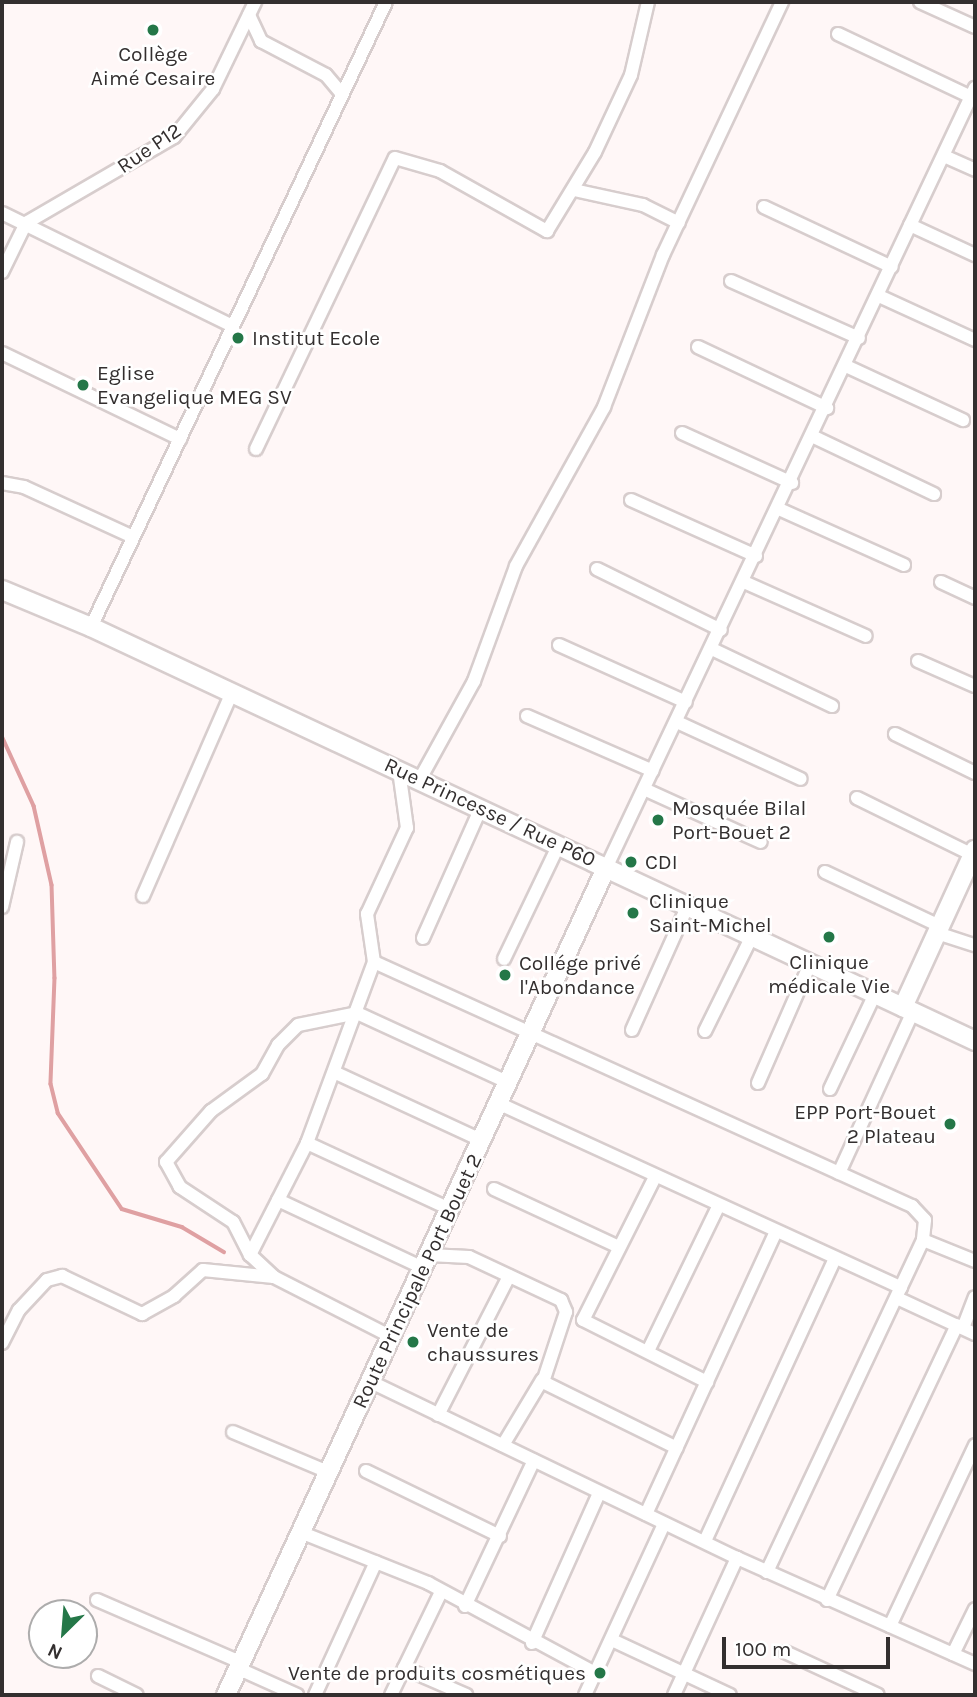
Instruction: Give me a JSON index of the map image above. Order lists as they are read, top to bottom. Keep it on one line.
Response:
{"streets":{"street":["Rue P12","Rue Princesse / Rue P60","Route Principale Port Bouet 2"]},"crossings":[["Rue Princesse / Rue P60","Route Principale Port Bouet 2"]],"places":["Collège Aimé Cesaire","Institut Ecole","Eglise Evangelique MEG SV","Mosquée Bilal Port-Bouet 2","CDI","Clinique Saint-Michel","Clinique médicale Vie","Collége privé l'Abondance","EPP Port-Bouet 2 Plateau","Vente de chaussures","Vente de produits cosmétiques"],"scale_bar":"100 m","north":"bottom left"}
